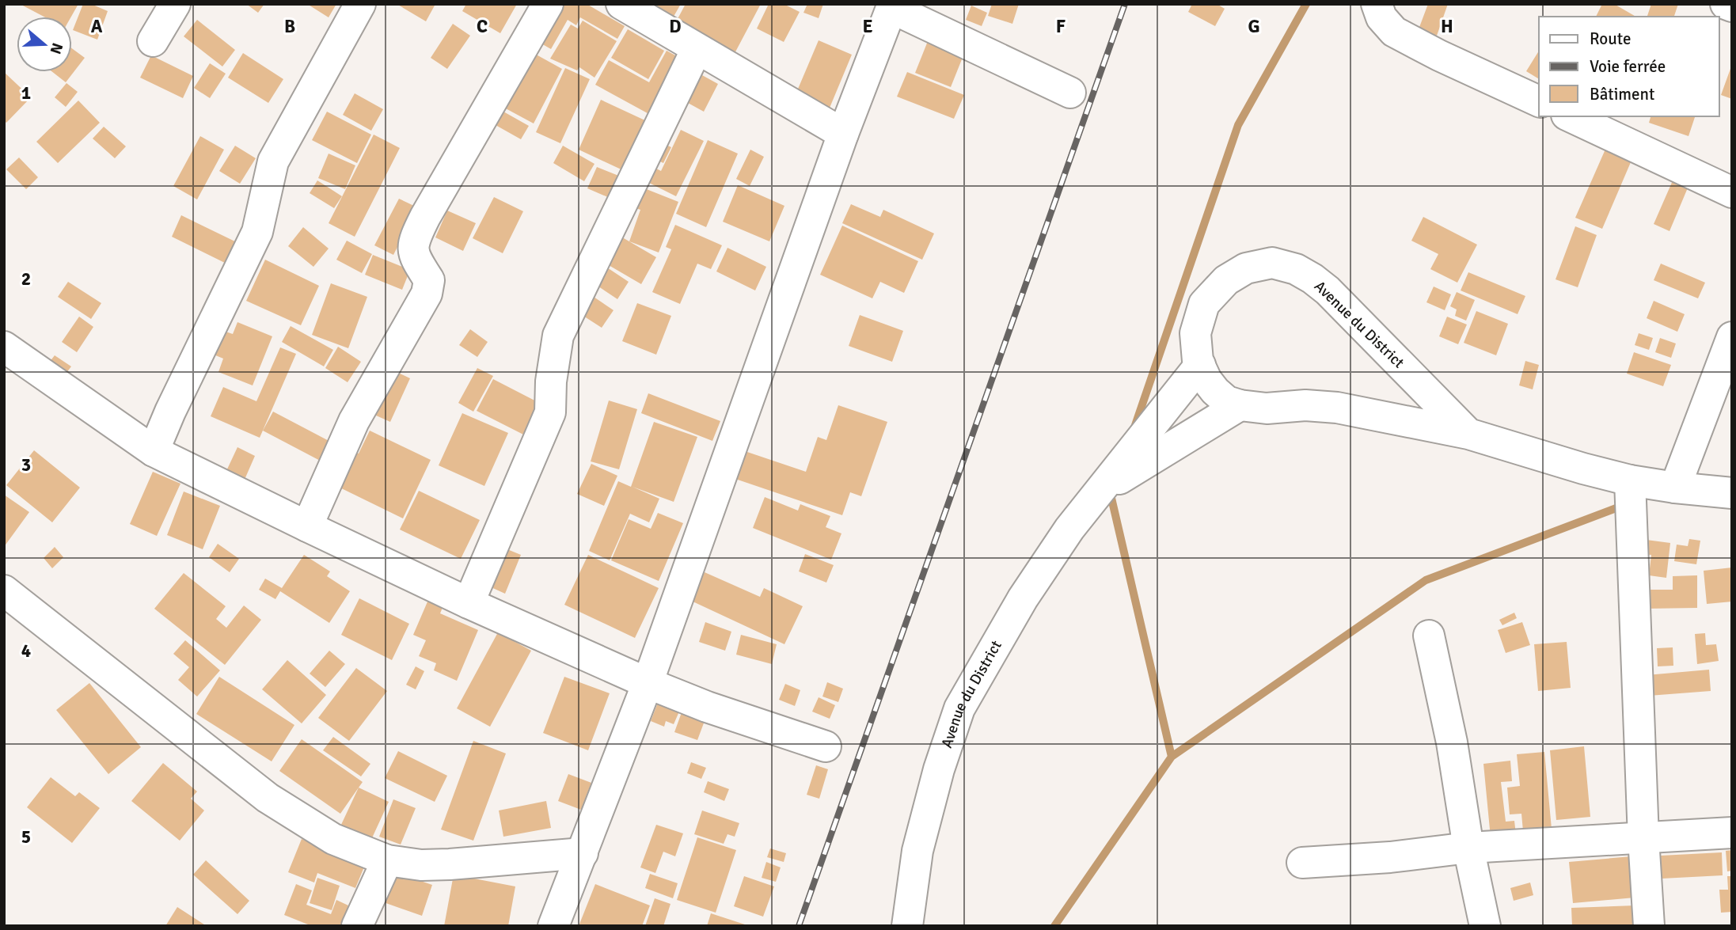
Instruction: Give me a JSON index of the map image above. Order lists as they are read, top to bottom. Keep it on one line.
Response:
{"streets":{"street":["Avenue du District"]},"legend":["Route","Voie ferrée","Bâtiment"],"north":"right","grid":{"columns":["A","B","C","D","E","F","G","H"],"rows":["1","2","3","4","5"]}}
